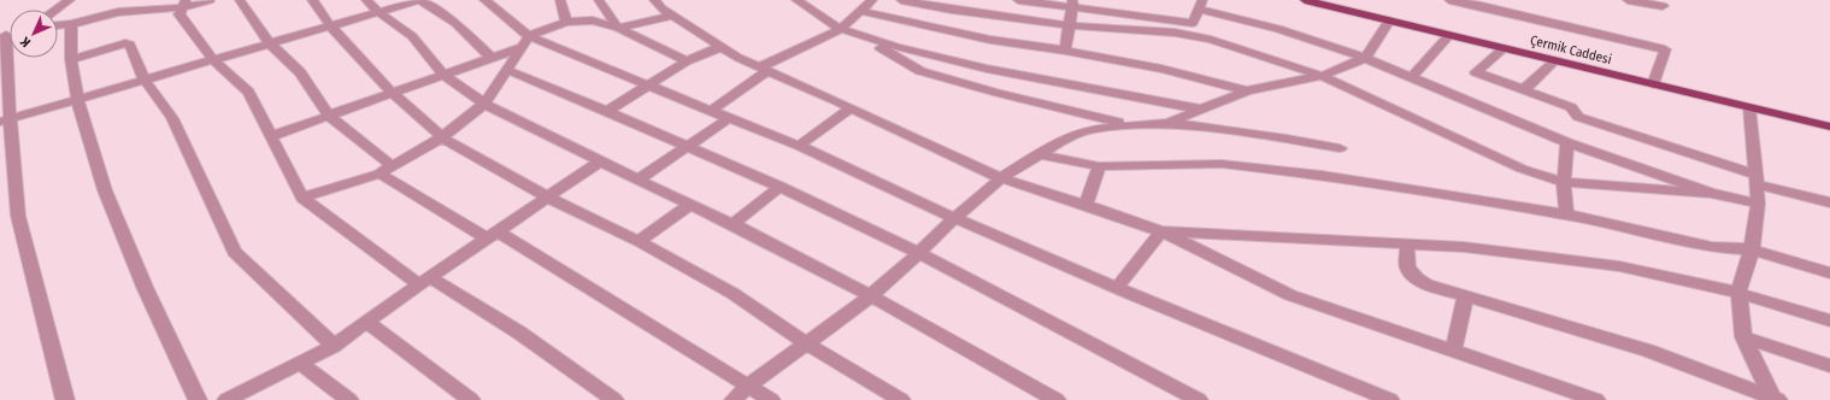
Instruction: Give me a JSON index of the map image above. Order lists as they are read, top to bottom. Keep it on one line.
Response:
{"streets":{"main road":["Çermik Caddesi"]},"north":"bottom left"}
